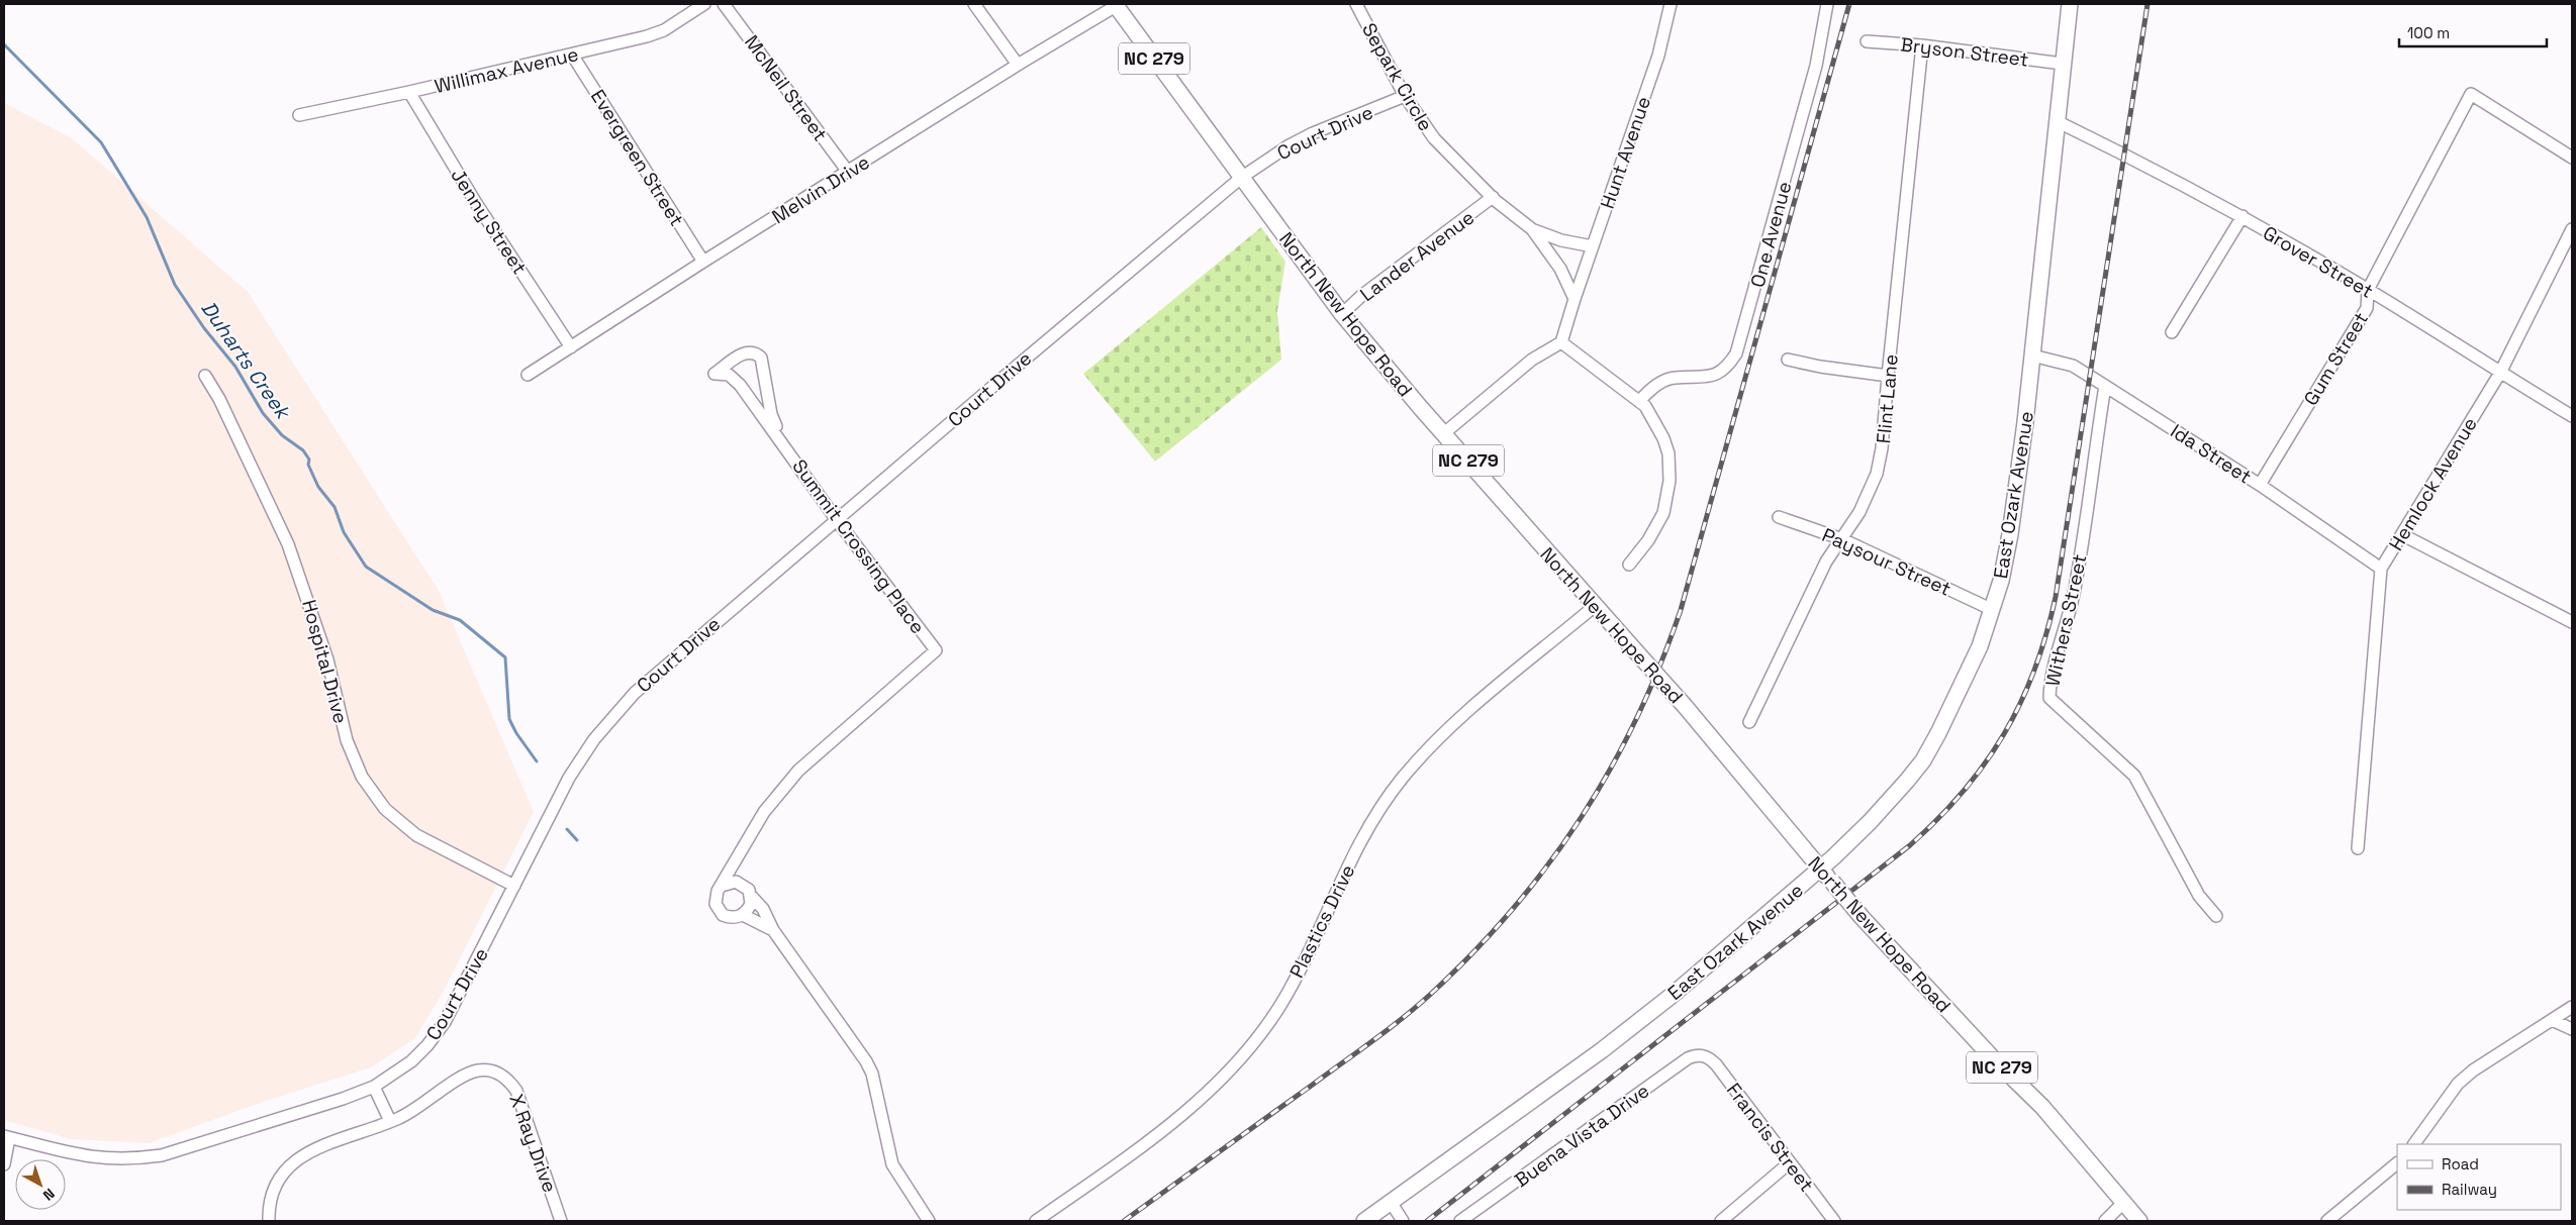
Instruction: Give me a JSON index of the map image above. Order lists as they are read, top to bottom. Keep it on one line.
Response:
{"streets":{"main road":["NC 279","North New Hope Road","East Ozark Avenue"],"street":["Bryson Street","Willimax Avenue","Separk Circle","McNeil Street","Court Drive","Hunt Avenue","Evergreen Street","Melvin Drive","Jenny Street","One Avenue","Lander Avenue","Grover Street","Gum Street","Flint Lane","Ida Street","Hemlock Avenue","Summit Crossing Place","Paysour Street","Withers Street","Hospital Drive","Plastics Drive","Buena Vista Drive","Francis Street","X Ray Drive"]},"crossings":[["Bryson Street","Flint Lane"],["Bryson Street","East Ozark Avenue"],["Willimax Avenue","Evergreen Street"],["Willimax Avenue","Jenny Street"],["Separk Circle","Court Drive"],["Separk Circle","Hunt Avenue"],["Separk Circle","Lander Avenue"],["McNeil Street","Melvin Drive"],["Court Drive","North New Hope Road"],["Court Drive","Summit Crossing Place"],["Court Drive","Hospital Drive"],["Evergreen Street","Melvin Drive"],["Melvin Drive","Jenny Street"],["Melvin Drive","North New Hope Road"],["Lander Avenue","North New Hope Road"],["Grover Street","Gum Street"],["Grover Street","Hemlock Avenue"],["Grover Street","East Ozark Avenue"],["North New Hope Road","East Ozark Avenue"],["North New Hope Road","Plastics Drive"],["Gum Street","Ida Street"],["Flint Lane","Paysour Street"],["Ida Street","Hemlock Avenue"],["Ida Street","East Ozark Avenue"],["Ida Street","Withers Street"],["East Ozark Avenue","Paysour Street"],["Buena Vista Drive","Francis Street"]],"water":["Duharts Creek"],"legend":["Road","Railway"],"scale_bar":"100 m","north":"bottom right"}
